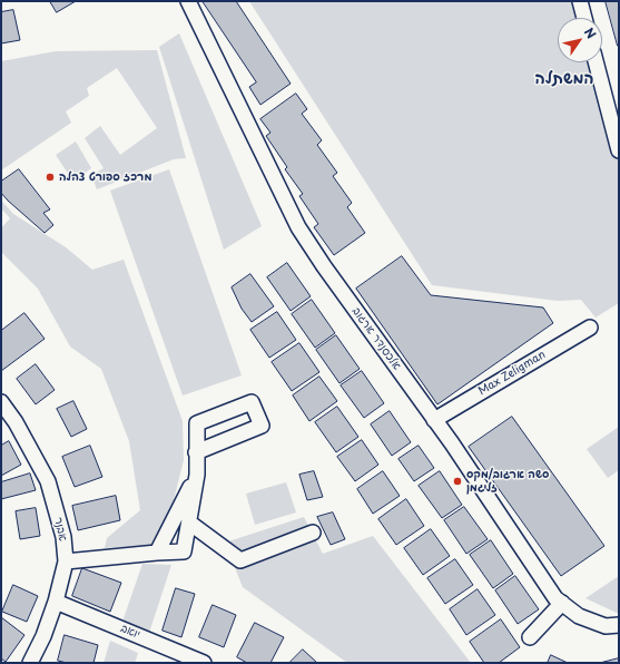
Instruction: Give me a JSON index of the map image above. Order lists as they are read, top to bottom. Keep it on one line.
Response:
{"streets":{"street":["אלכסנדר ארגוב","Max Zeligman","אבנר","יואב"]},"crossings":[["אלכסנדר ארגוב","Max Zeligman"],["אבנר","יואב"]],"districts":["המשתלה"],"places":["מרכז ספורט צהלה","סשה ארגוב/מקס זליגמן"],"north":"top right"}
